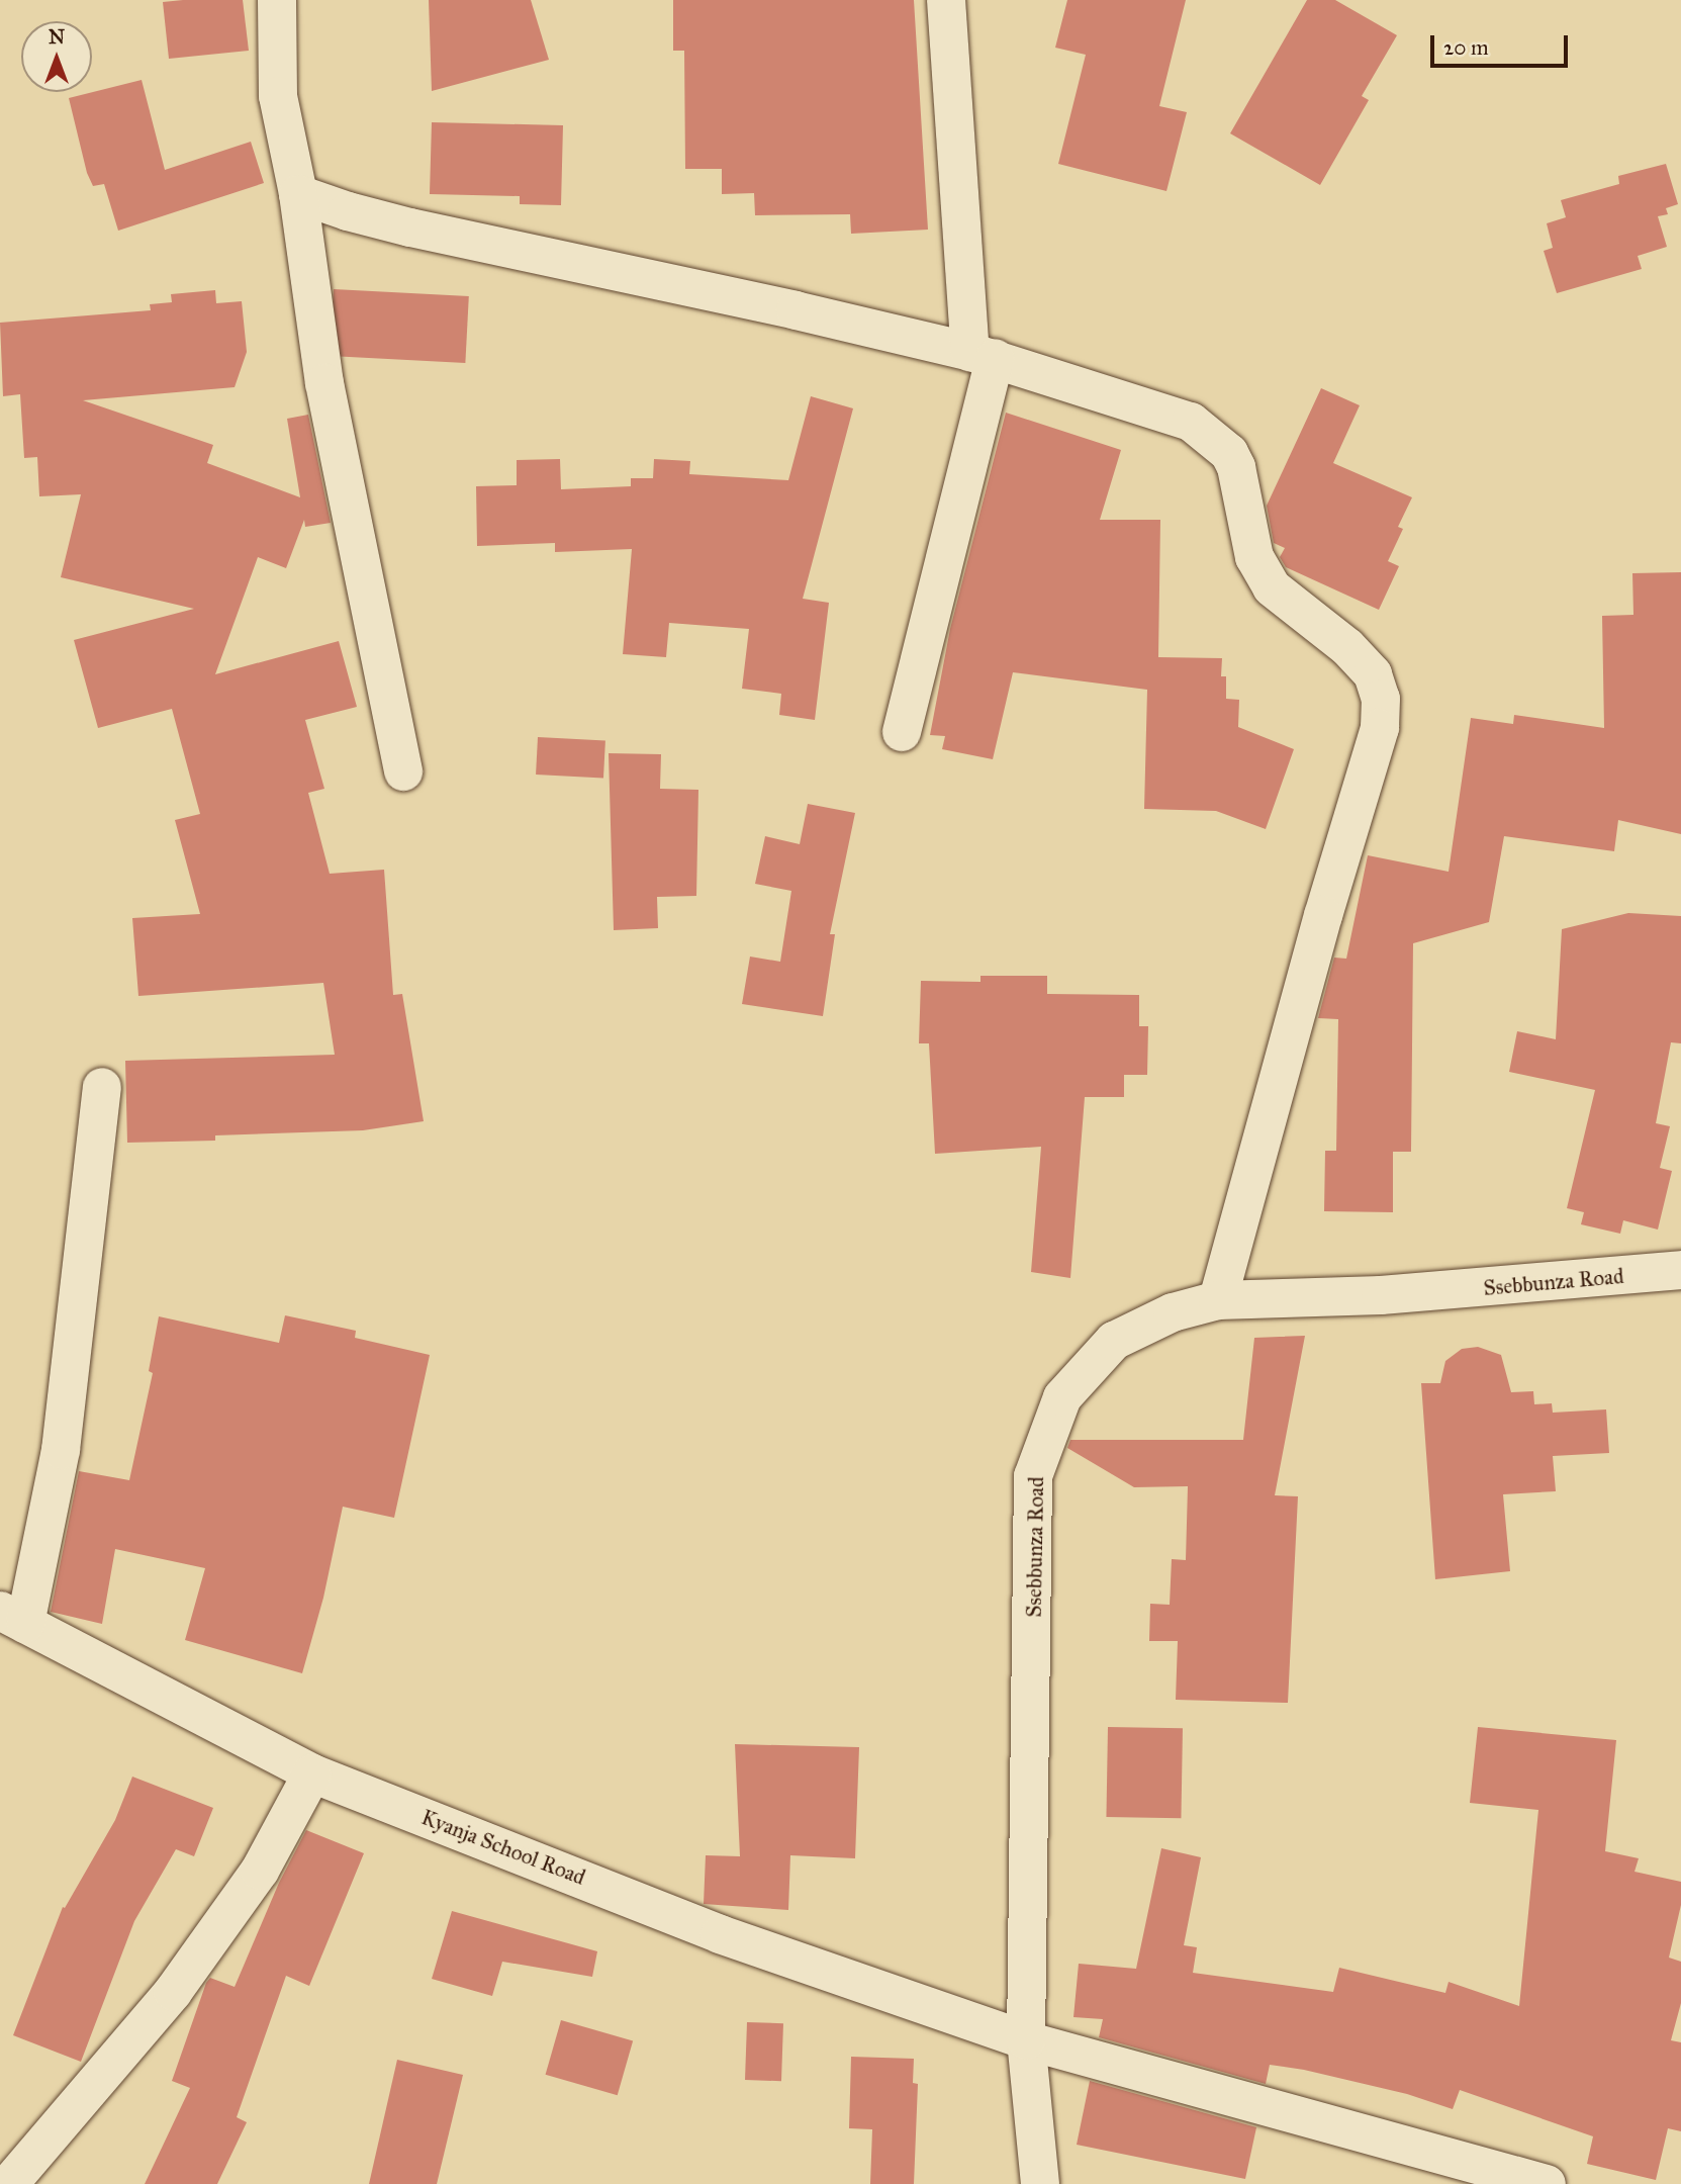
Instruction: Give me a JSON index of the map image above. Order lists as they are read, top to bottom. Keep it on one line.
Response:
{"streets":{"street":["Ssebbunza Road","Kyanja School Road"]},"crossings":[["Ssebbunza Road","Kyanja School Road"]],"scale_bar":"20 m","north":"top"}
